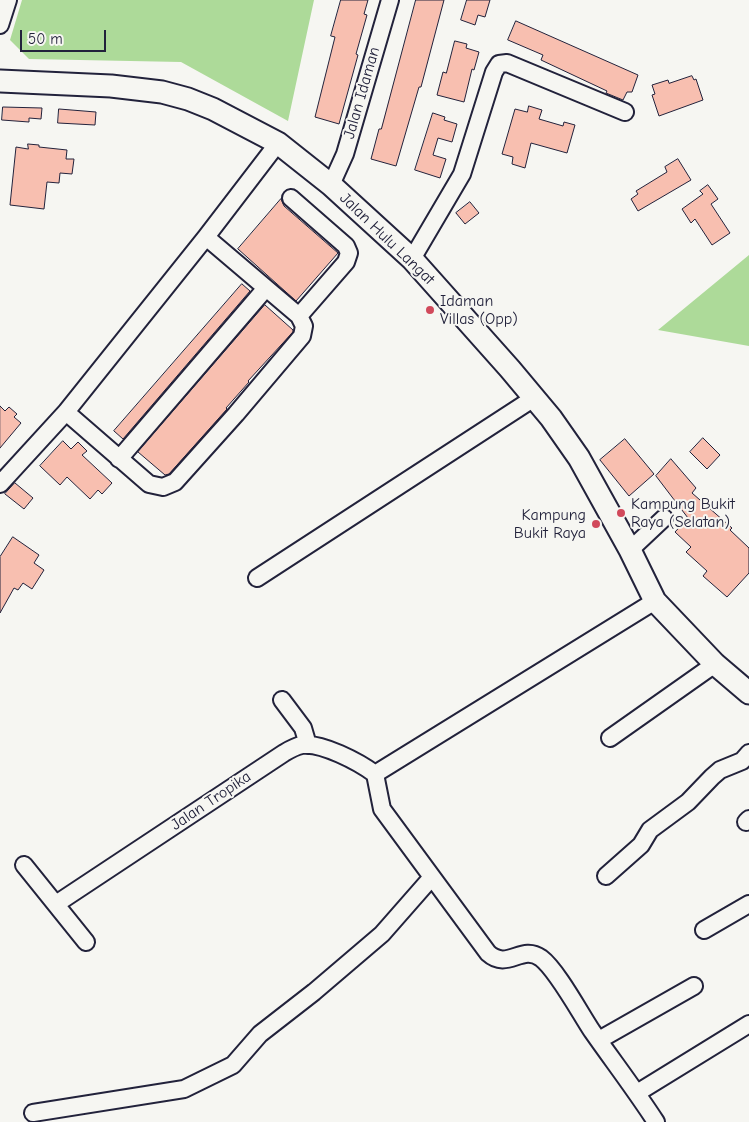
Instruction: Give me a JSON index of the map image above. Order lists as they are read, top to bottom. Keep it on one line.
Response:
{"streets":{"main road":["Jalan Hulu Langat"],"street":["Jalan Idaman","Jalan Tropika"]},"crossings":[["Jalan Idaman","Jalan Hulu Langat"]],"places":["Idaman Villas (Opp)","Kampung Bukit Raya (Selatan)","Kampung Bukit Raya"],"scale_bar":"50 m"}
